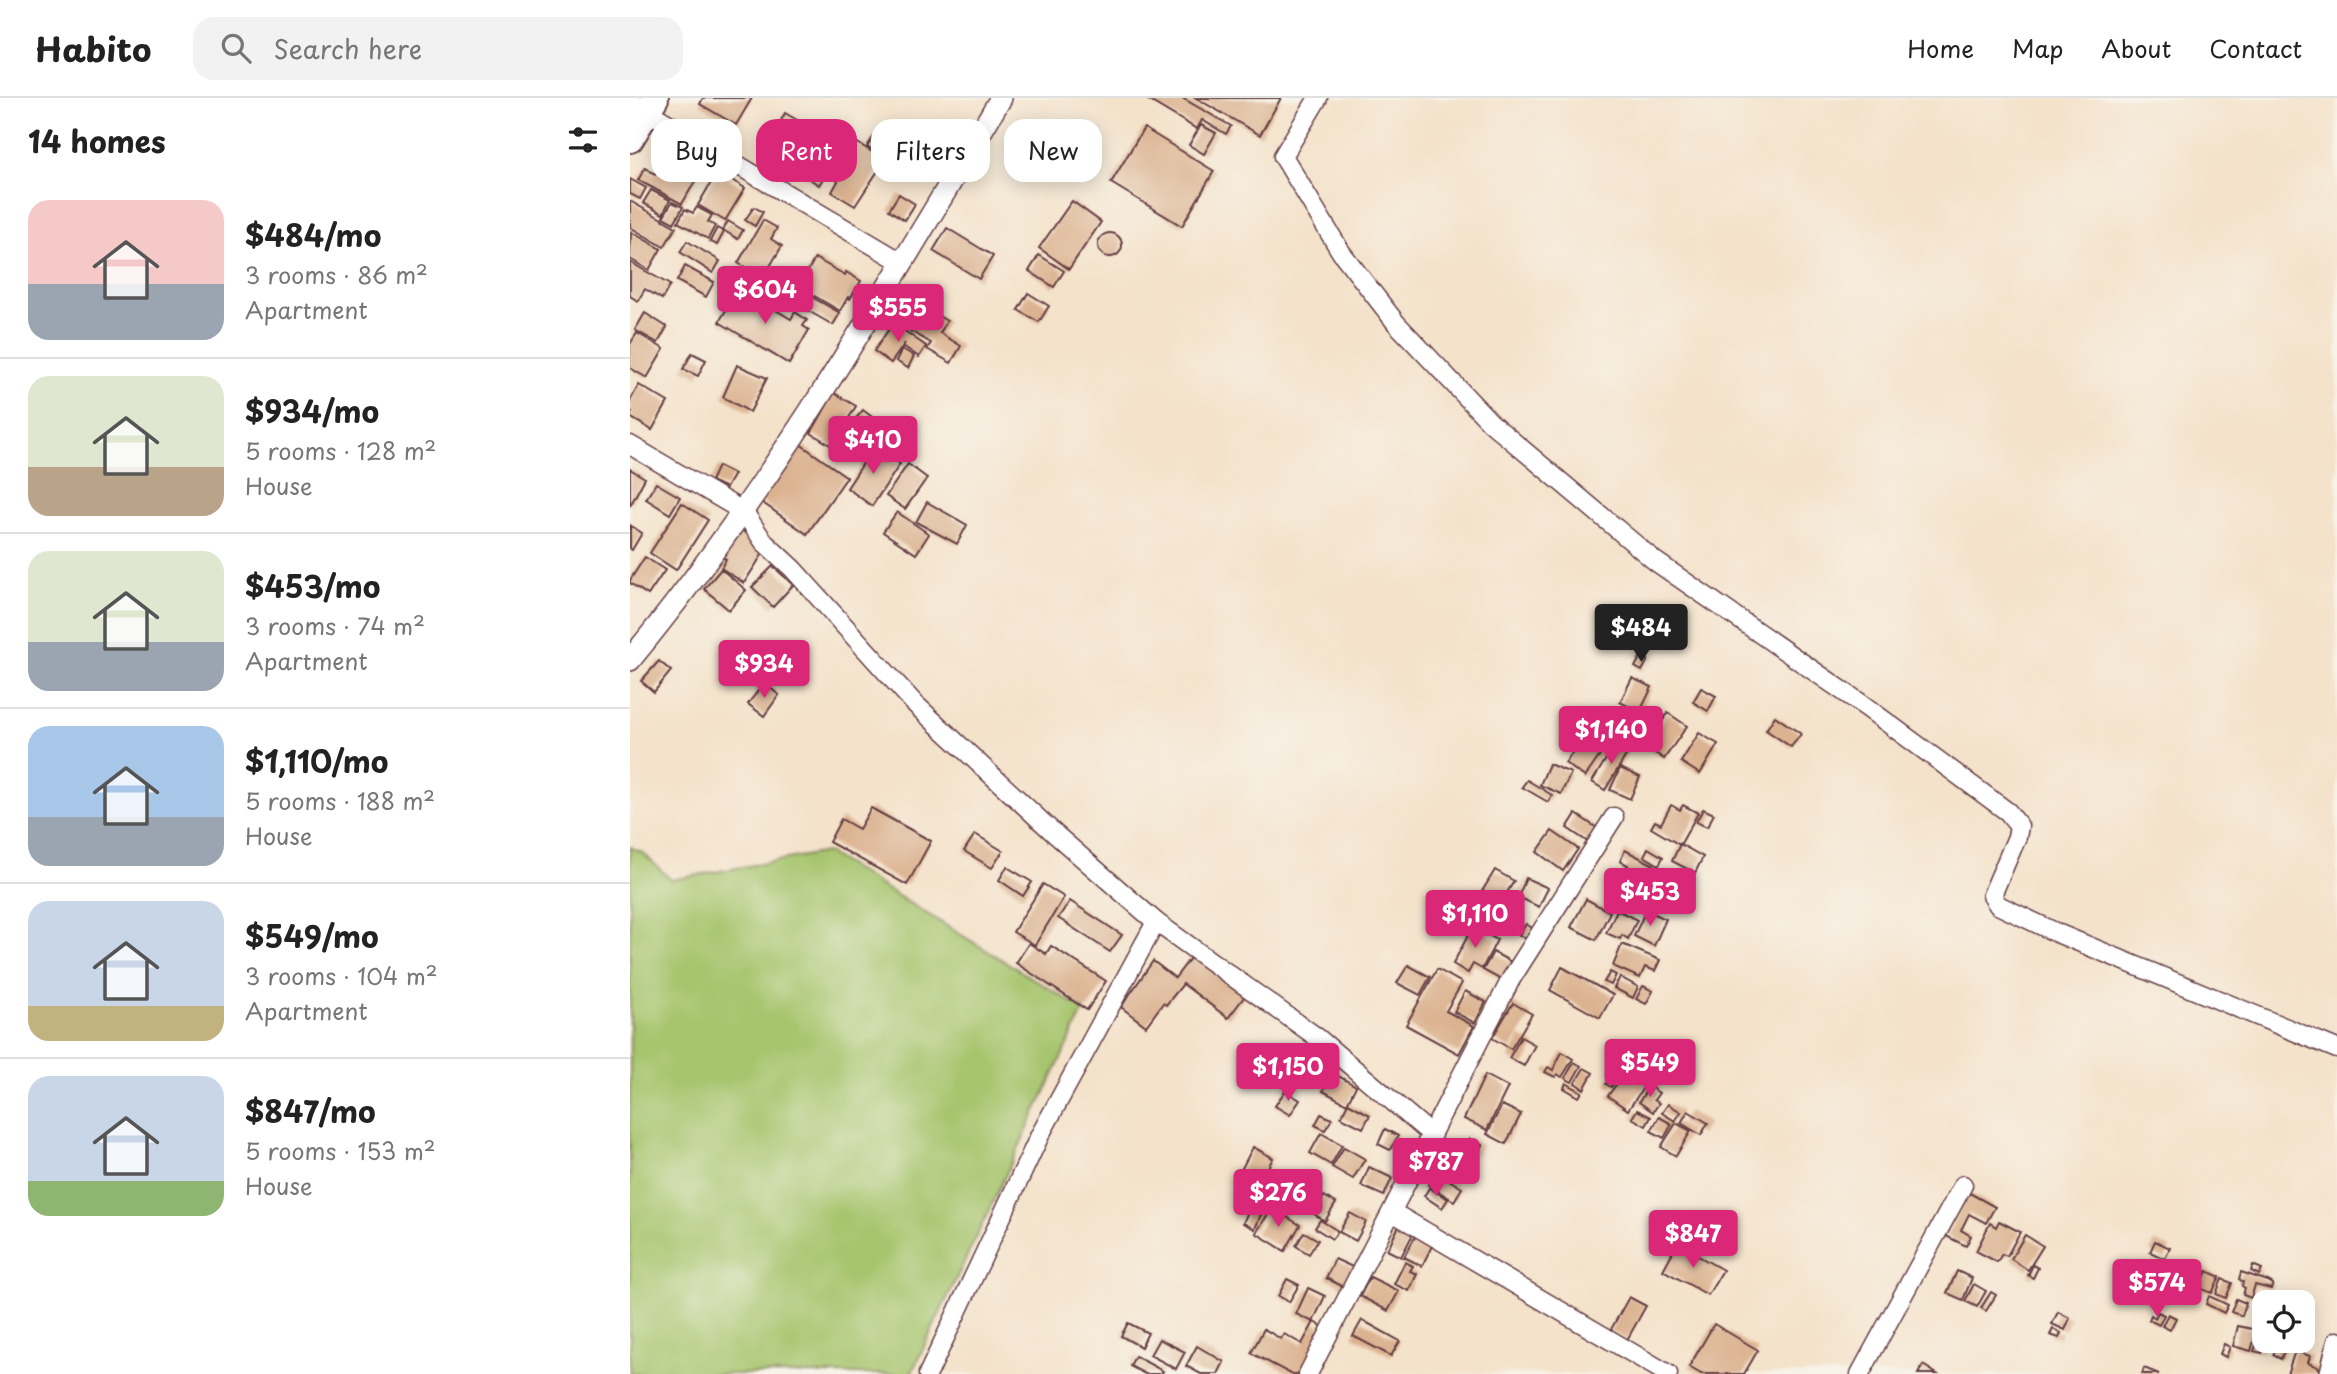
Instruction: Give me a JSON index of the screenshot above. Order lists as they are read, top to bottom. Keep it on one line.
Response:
{"page":{"header":"Habito","search":"Search here","nav":["Home","Map","About","Contact"],"heading":"14 homes","chip":["Buy","Rent","Filters","New"],"list":[{"name":"$484/mo","note":"3 rooms · 86 m² · Apartment"},{"name":"$934/mo","note":"5 rooms · 128 m² · House"},{"name":"$453/mo","note":"3 rooms · 74 m² · Apartment"},{"name":"$1,110/mo","note":"5 rooms · 188 m² · House"},{"name":"$549/mo","note":"3 rooms · 104 m² · Apartment"},{"name":"$847/mo","note":"5 rooms · 153 m² · House"}],"price":["$604","$555","$410","$484","$934","$1,140","$453","$1,110","$549","$1,150","$787","$276","$847","$574"]}}
